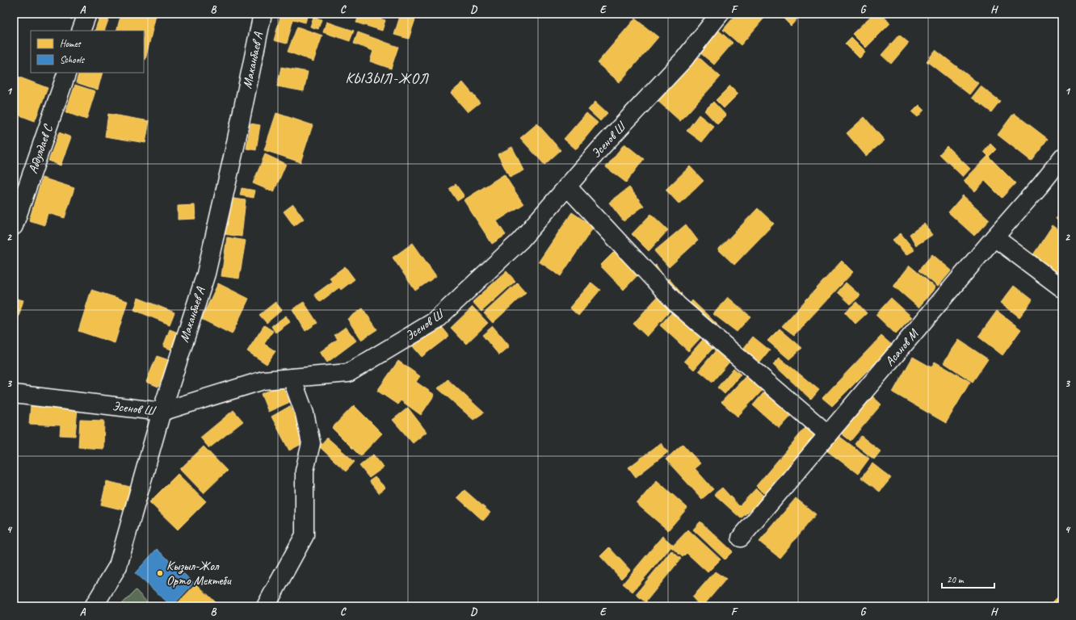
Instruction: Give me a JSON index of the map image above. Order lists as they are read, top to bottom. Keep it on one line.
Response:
{"streets":{"street":["Маканбаев А","Эсенов Ш","Абдулдаев С","Асанов М"]},"crossings":[["Маканбаев А","Эсенов Ш"]],"districts":["КЫЗЫЛ-ЖОЛ"],"places":["Кызыл-Жол Орто Мектеби"],"legend":["Homes","Schools"],"scale_bar":"20 m","grid":{"columns":["A","B","C","D","E","F","G","H"],"rows":["1","2","3","4"]}}
